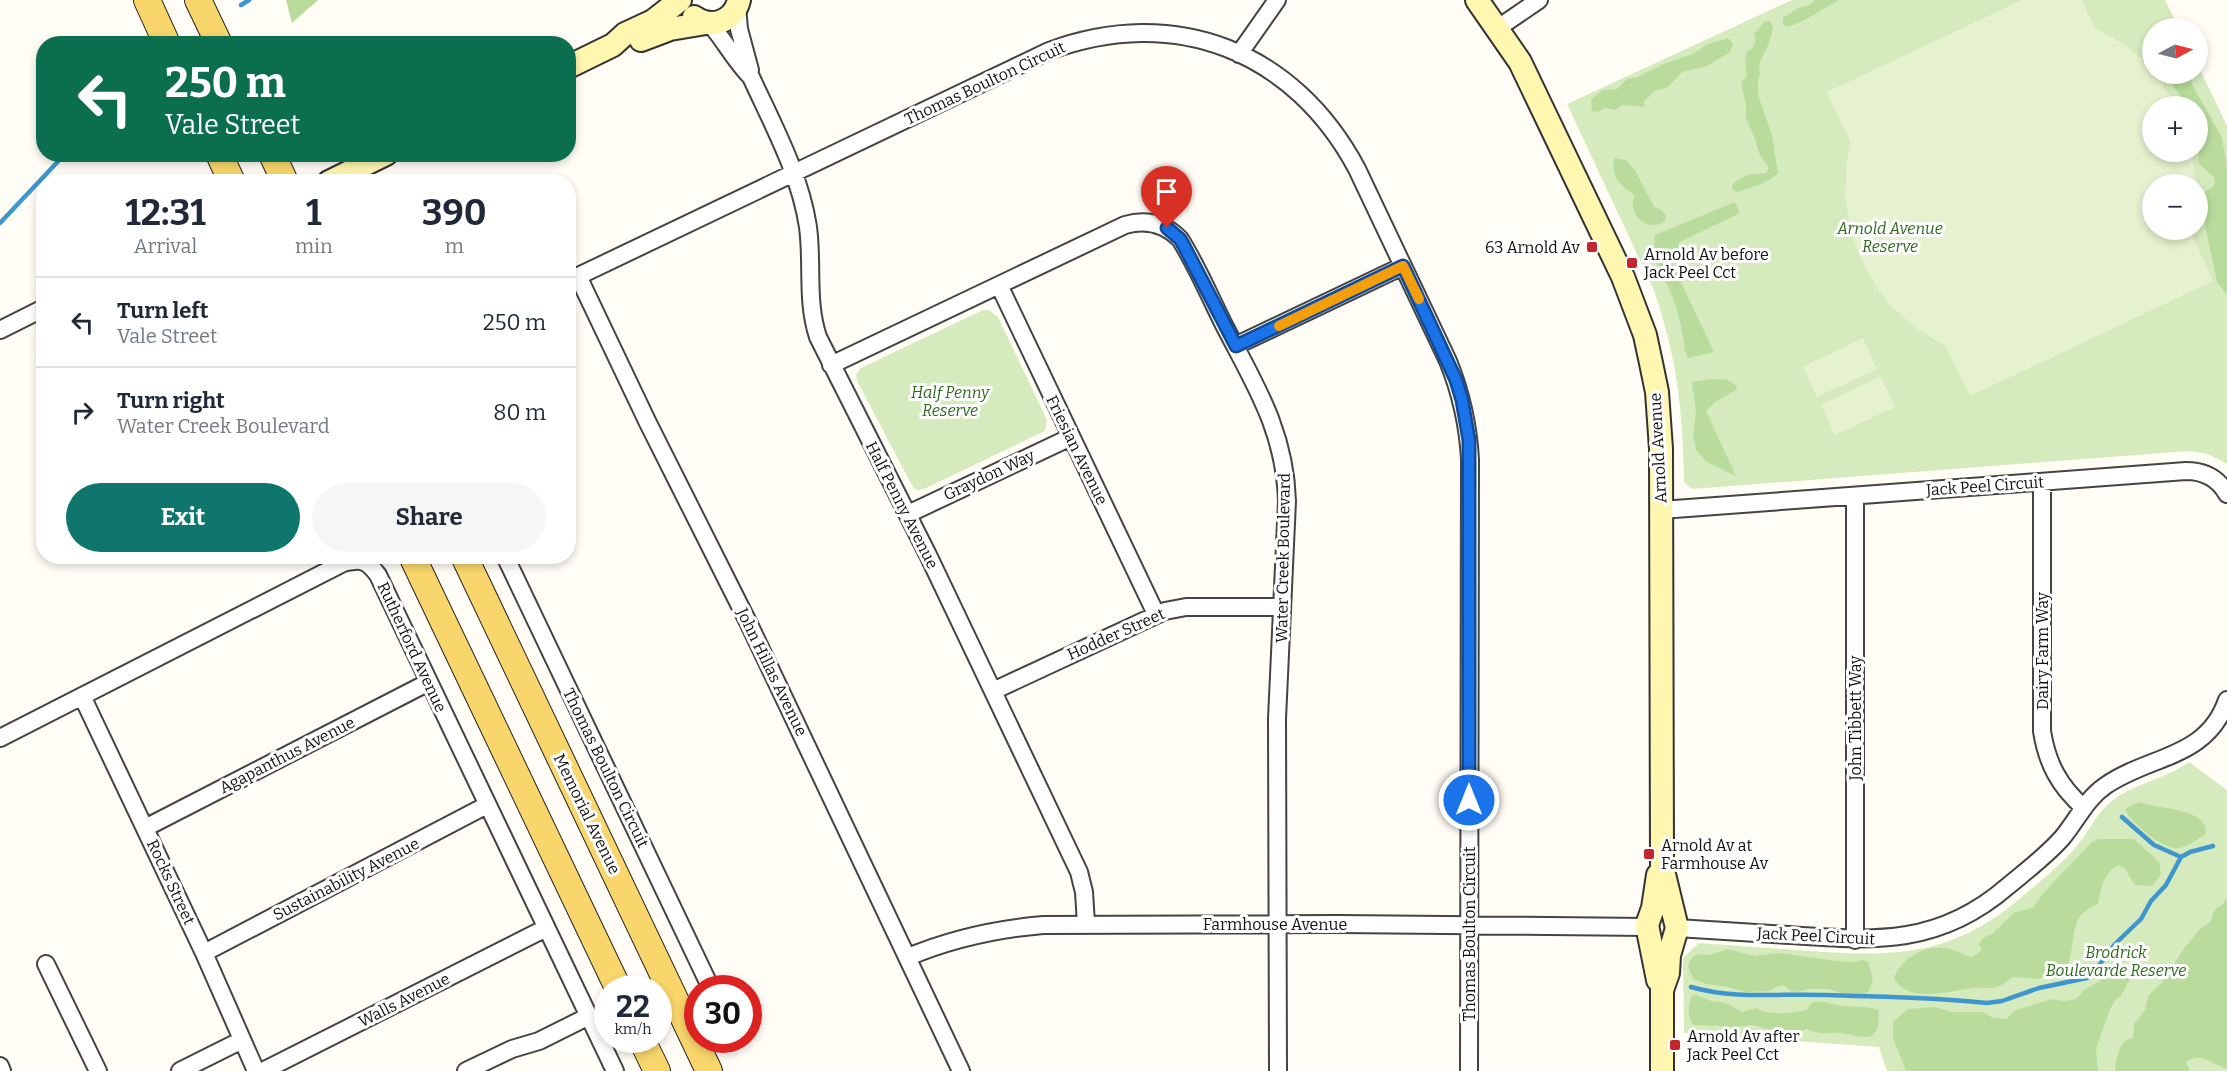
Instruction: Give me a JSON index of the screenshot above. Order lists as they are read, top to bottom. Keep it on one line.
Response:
{"streets":{"main road":["Memorial Avenue"],"street":["Thomas Boulton Circuit","Arnold Avenue","Friesian Avenue","Graydon Way","Jack Peel Circuit","Half Penny Avenue","Water Creek Boulevard","Hodder Street","Rutherford Avenue","Dairy Farm Way","John Hillas Avenue","John Tibbett Way","Agapanthus Avenue","Sustainability Avenue","Rocks Street","Farmhouse Avenue","Walls Avenue"]},"crossings":[["Thomas Boulton Circuit","Half Penny Avenue"],["Thomas Boulton Circuit","Farmhouse Avenue"],["Arnold Avenue","Jack Peel Circuit"],["Arnold Avenue","Farmhouse Avenue"],["Friesian Avenue","Graydon Way"],["Friesian Avenue","Water Creek Boulevard"],["Friesian Avenue","Hodder Street"],["Graydon Way","Half Penny Avenue"],["Jack Peel Circuit","Dairy Farm Way"],["Jack Peel Circuit","John Tibbett Way"],["Half Penny Avenue","Water Creek Boulevard"],["Half Penny Avenue","Hodder Street"],["Half Penny Avenue","Farmhouse Avenue"],["Water Creek Boulevard","Hodder Street"],["Water Creek Boulevard","Farmhouse Avenue"],["Rutherford Avenue","Agapanthus Avenue"],["Rutherford Avenue","Sustainability Avenue"],["Rutherford Avenue","Rocks Street"],["Rutherford Avenue","Walls Avenue"],["John Hillas Avenue","Farmhouse Avenue"],["Agapanthus Avenue","Rocks Street"],["Sustainability Avenue","Rocks Street"]],"parks":["Arnold Avenue Reserve","Half Penny Reserve","Brodrick Boulevarde Reserve"],"places":{"transit":["63 Arnold Av","Arnold Av before Jack Peel Cct","Arnold Av at Farmhouse Av","Arnold Av after Jack Peel Cct"]},"north":"right","page":{"map_buttons":["+","−"],"turn":["250 m","Vale Street"],"eta":["12:31","Arrival","1","min","390","m"],"list":[{"name":"Turn left","note":"Vale Street","value":"250 m"},{"name":"Turn right","note":"Water Creek Boulevard","value":"80 m"}],"buttons":["Exit","Share"],"speed":"22 km/h","limit":"30"}}
